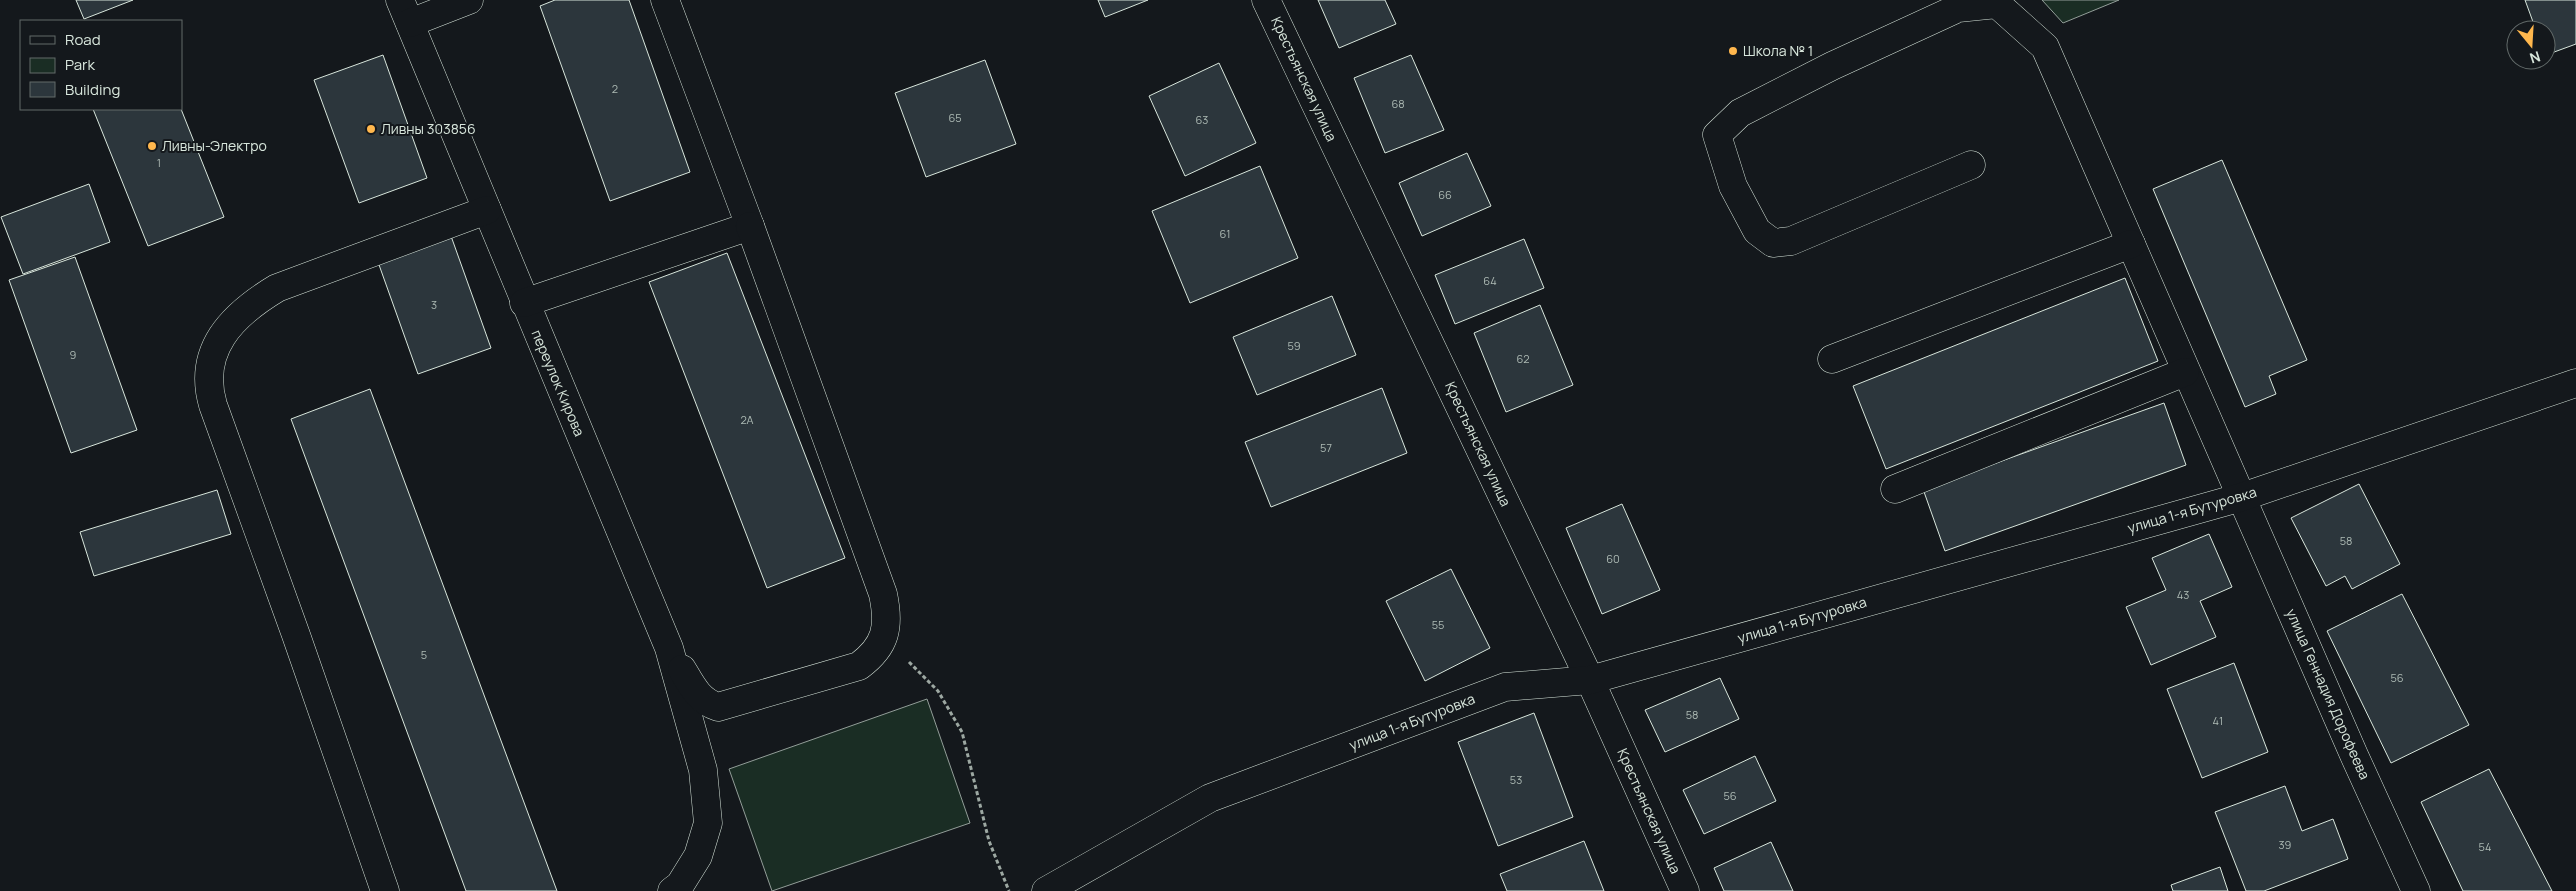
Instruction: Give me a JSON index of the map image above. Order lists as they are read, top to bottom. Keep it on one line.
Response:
{"streets":{"street":["Крестьянская улица","переулок Кирова","улица 1-я Бутуровка","улица Геннадия Дорофеева"]},"crossings":[["Крестьянская улица","улица 1-я Бутуровка"],["улица 1-я Бутуровка","улица Геннадия Дорофеева"]],"places":["Школа № 1","Ливны 303856","Ливны-Электро"],"house_numbers":["2","68","65","63","1","66","61","64","3","59","9","62","2А","57","58","60","43","55","5","56","58","41","53","56","39","54"],"legend":["Road","Park","Building"],"north":"bottom"}
